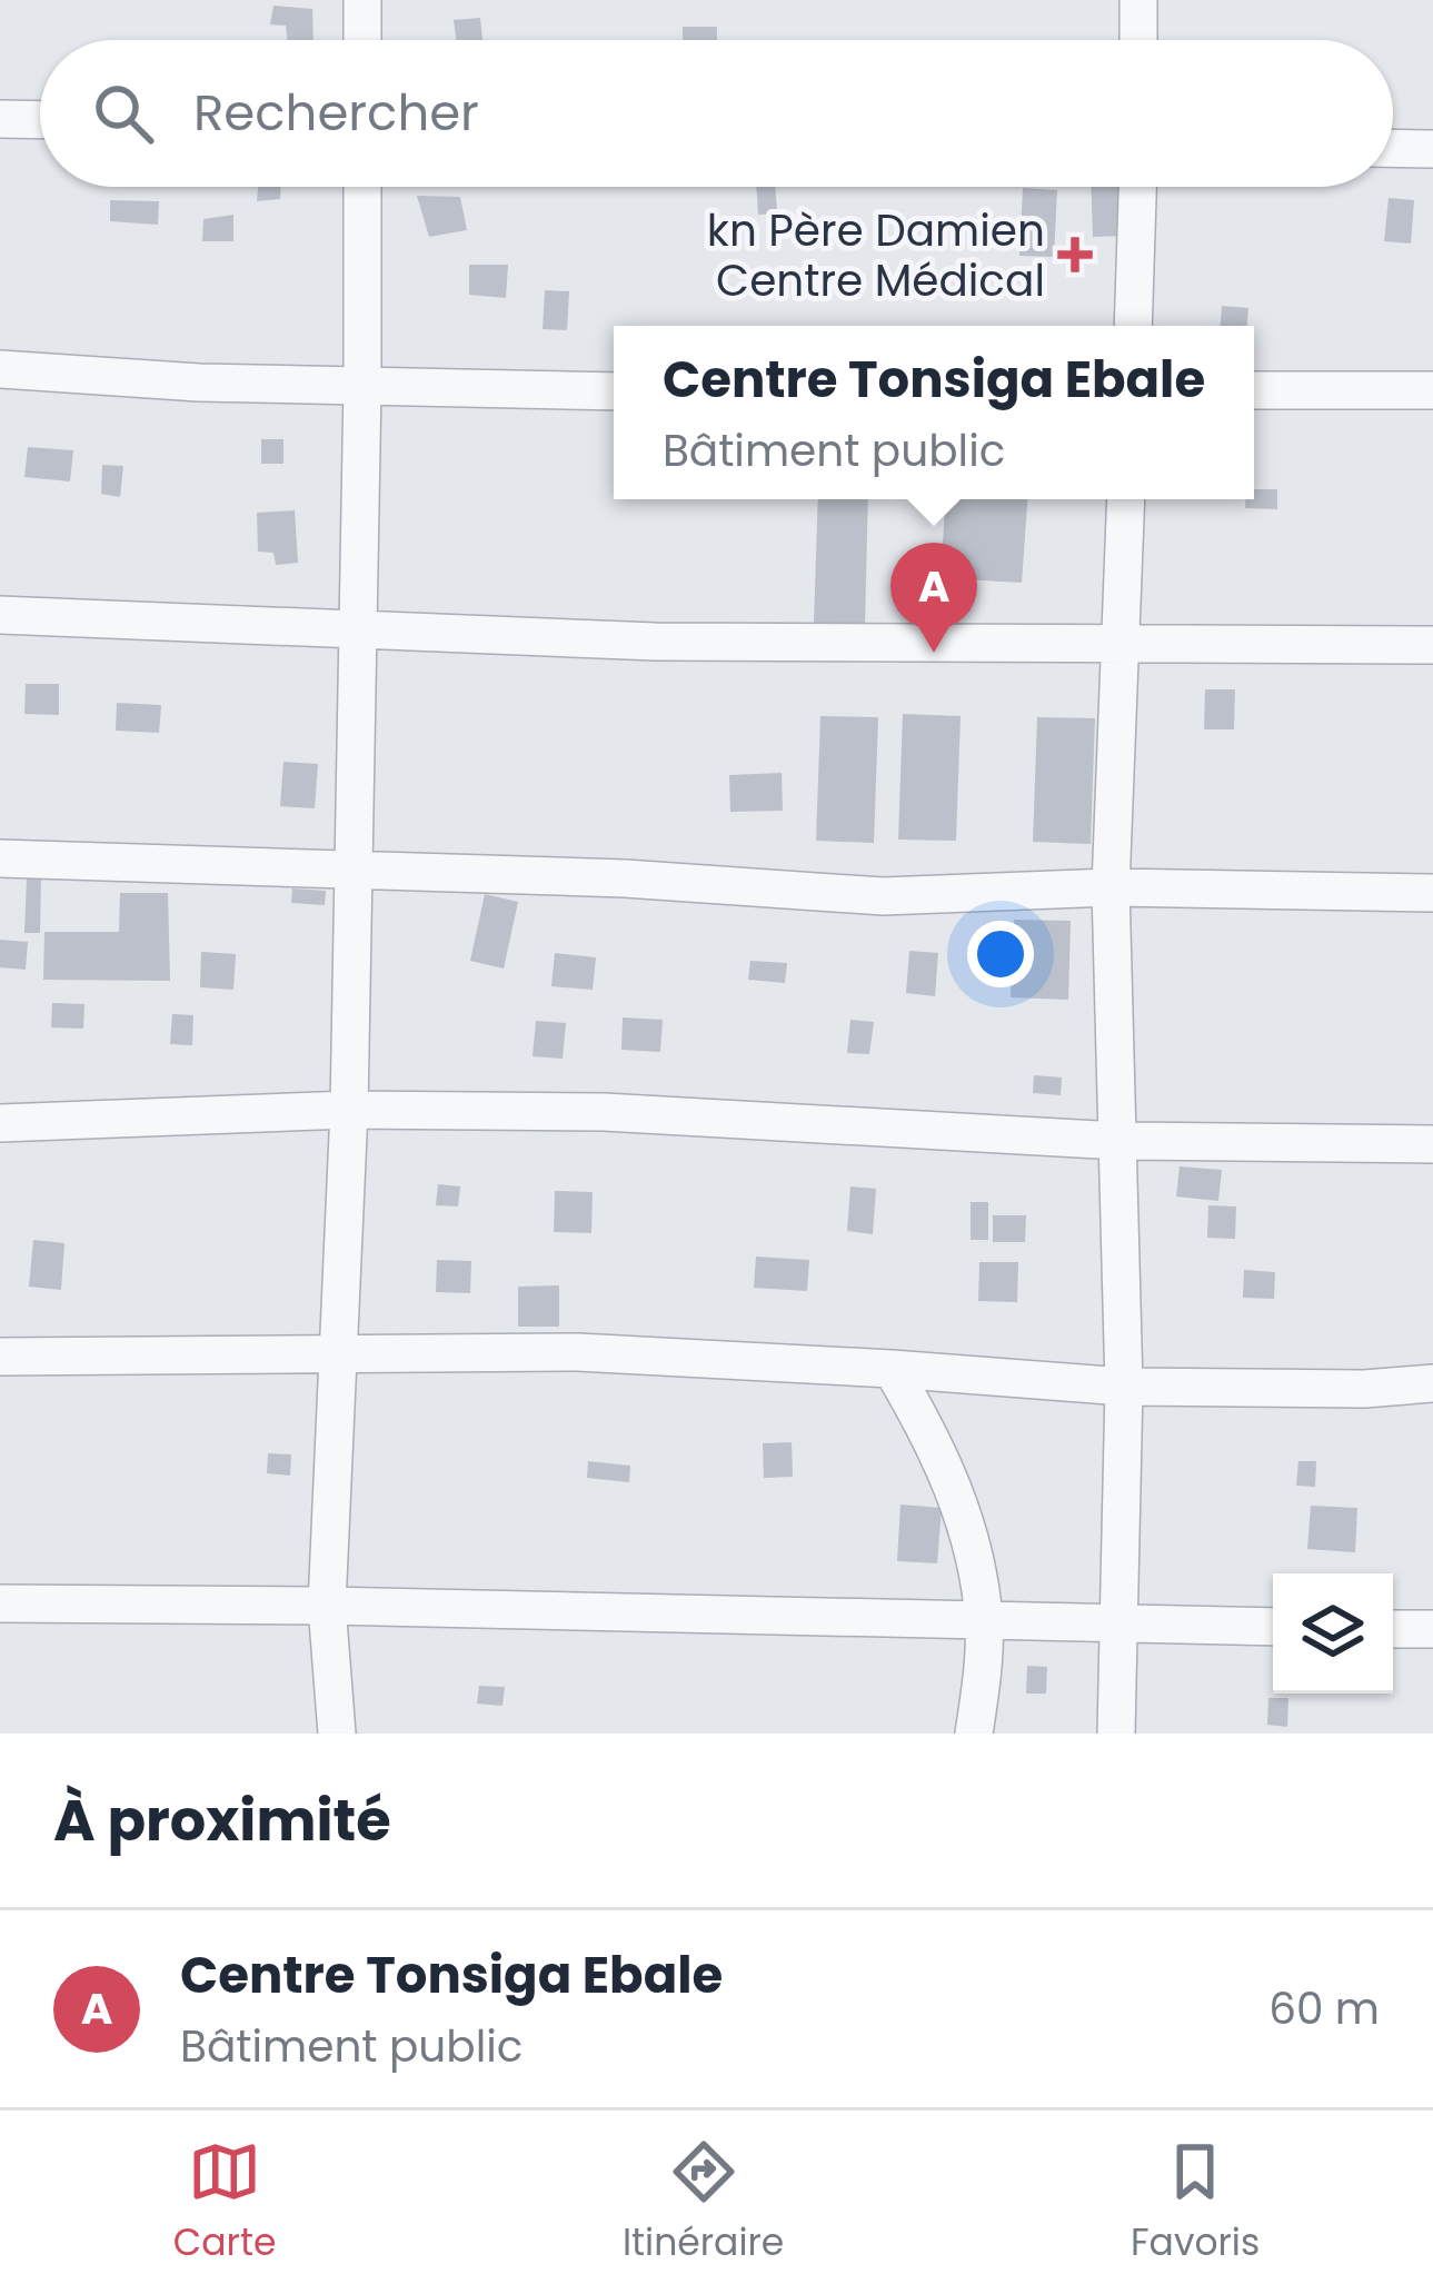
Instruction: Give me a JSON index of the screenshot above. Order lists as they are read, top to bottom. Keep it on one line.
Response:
{"places":{"health":["kn Père Damien Centre Médical"]},"page":{"search":"Rechercher","popup":["Centre Tonsiga Ebale","Bâtiment public"],"pins":"A","heading":"À proximité","list":[{"mark":"A","name":"Centre Tonsiga Ebale","note":"Bâtiment public","value":"60 m"}],"nav":["Carte","Itinéraire","Favoris"]}}
